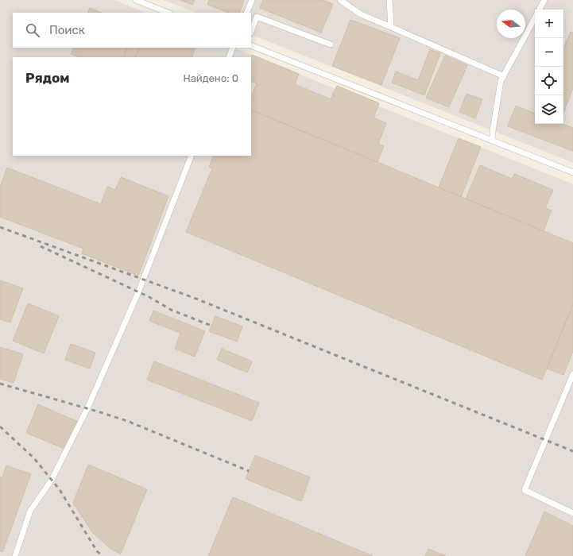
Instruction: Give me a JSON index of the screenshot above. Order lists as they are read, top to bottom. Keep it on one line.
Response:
{"north":"left","page":{"map_buttons":["+","−"],"search":"Поиск","heading":["Рядом","Найдено: 0"]}}
